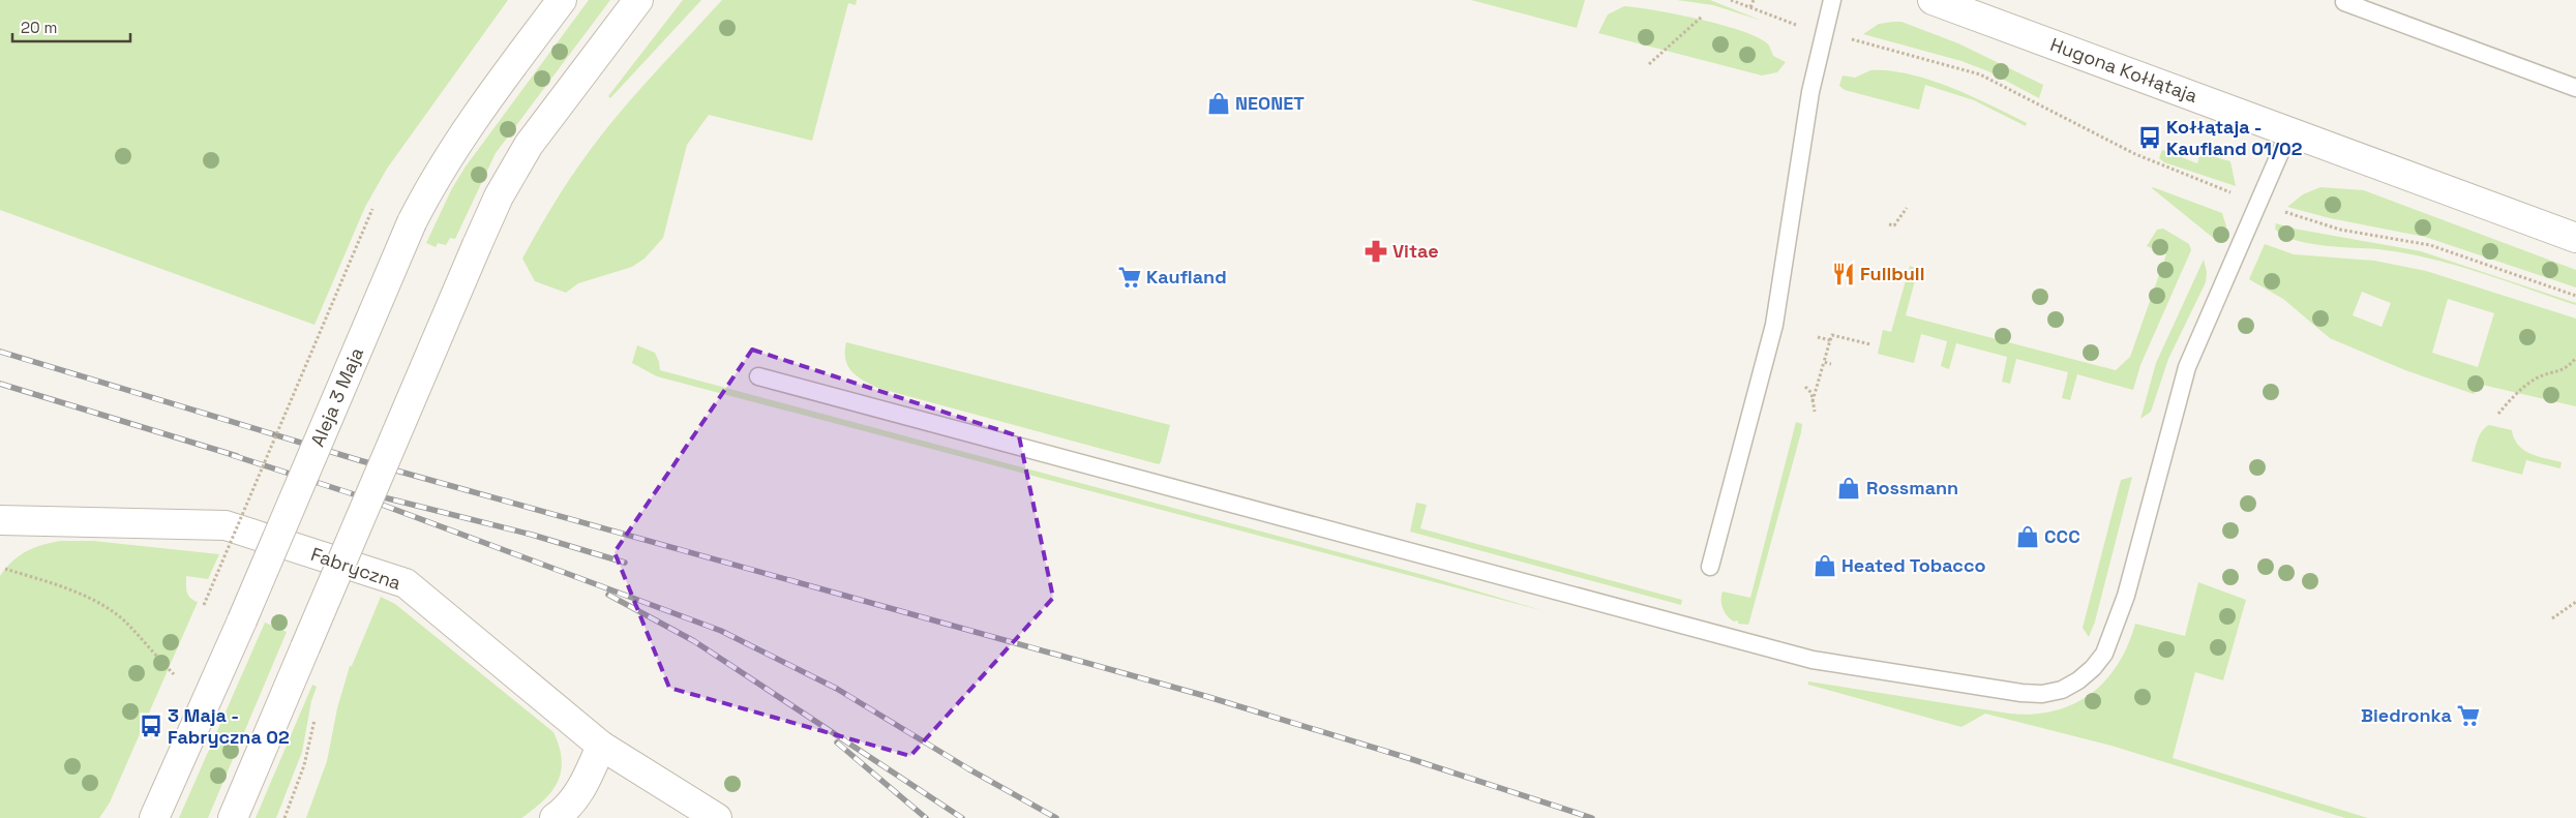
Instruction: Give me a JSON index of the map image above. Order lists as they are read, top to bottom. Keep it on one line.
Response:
{"streets":{"street":["Hugona Kołłątaja","Aleja 3 Maja","Fabryczna"]},"places":{"shop":["NEONET","Rossmann","CCC","Heated Tobacco"],"bus stop":["Kołłątaja - Kaufland 01/02","3 Maja - Fabryczna 02"],"pharmacy":["Vitae"],"restaurant":["Fullbull"],"supermarket":["Kaufland","Biedronka"]},"scale_bar":"20 m"}
